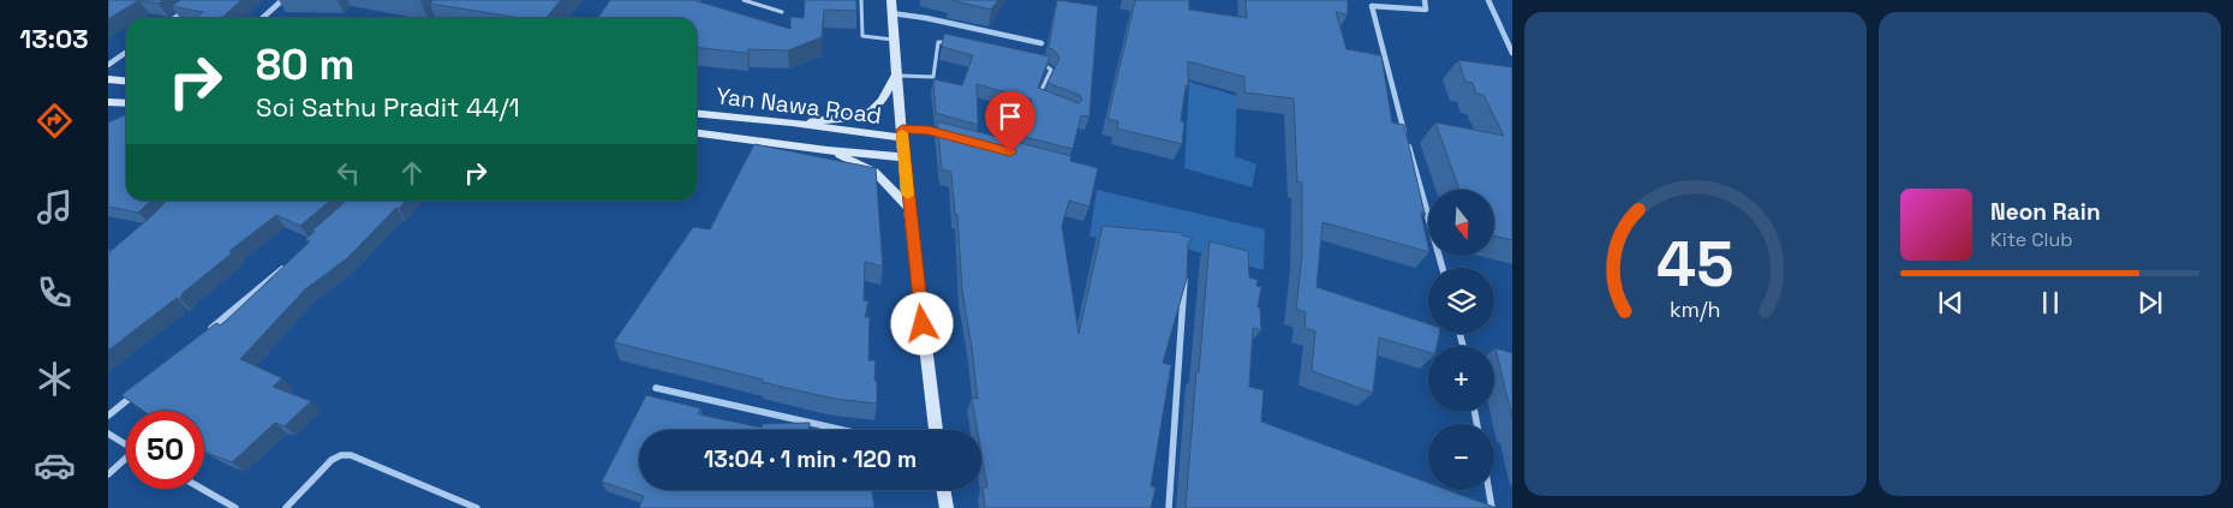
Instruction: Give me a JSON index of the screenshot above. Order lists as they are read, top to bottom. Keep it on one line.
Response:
{"streets":{"main road":["Yan Nawa Road"]},"north":"bottom","page":{"tabs":"13:03","turn":["80 m","Soi Sathu Pradit 44/1"],"song":["Neon Rain","Kite Club"],"map_buttons":["+","−"],"limit":"50","trip":"13:04 · 1 min · 120 m","gauge":["45","km/h"]}}
